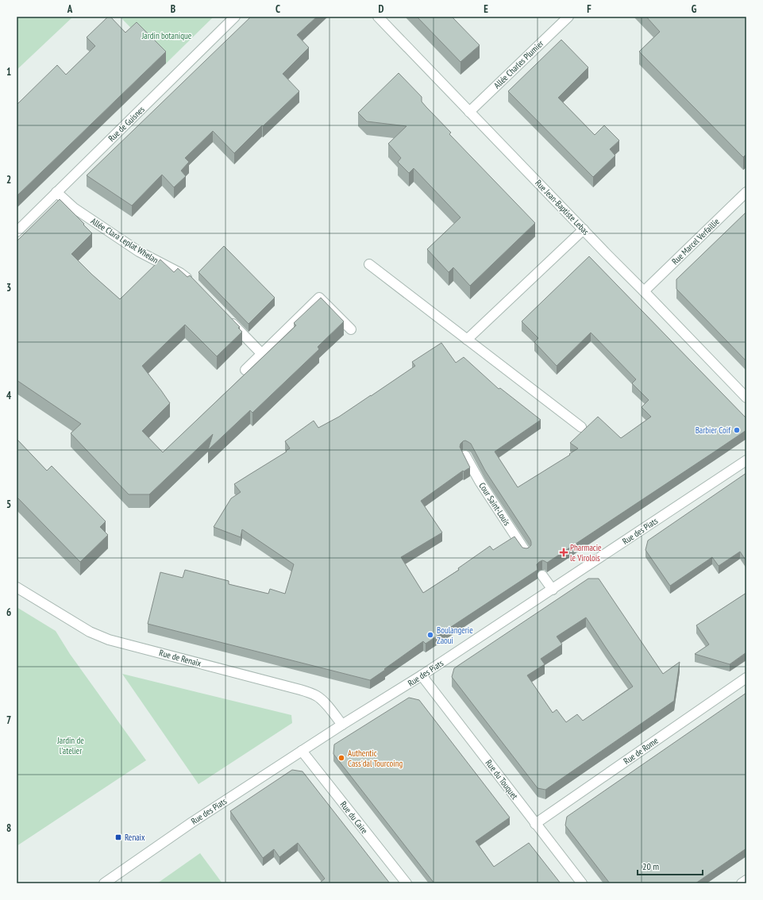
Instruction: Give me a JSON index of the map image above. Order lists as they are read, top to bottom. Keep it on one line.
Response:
{"streets":{"street":["Allée Charles Plumier","Rue de Guisnes","Rue Jean-Baptiste Lebas","Allée Clara Leplat Whelan","Rue Marcel Verfaillie","Cour Saint-Louis","Rue des Piats","Rue de Renaix","Rue de Rome","Rue du Touquet","Rue du Caire"]},"crossings":[["Allée Charles Plumier","Rue Jean-Baptiste Lebas"],["Rue de Guisnes","Allée Clara Leplat Whelan"],["Rue Jean-Baptiste Lebas","Rue Marcel Verfaillie"],["Rue des Piats","Rue de Renaix"],["Rue des Piats","Rue du Touquet"],["Rue des Piats","Rue du Caire"],["Rue de Rome","Rue du Touquet"]],"parks":["Jardin botanique","Jardin de l'atelier"],"places":{"other":["Barbier Coif","Boulangerie Zaoui","Authentic Cass'dal Tourcoing"],"health":["Pharmacie le Virolois"],"transit":["Renaix"]},"scale_bar":"20 m","grid":{"columns":["A","B","C","D","E","F","G"],"rows":["1","2","3","4","5","6","7","8"]}}
